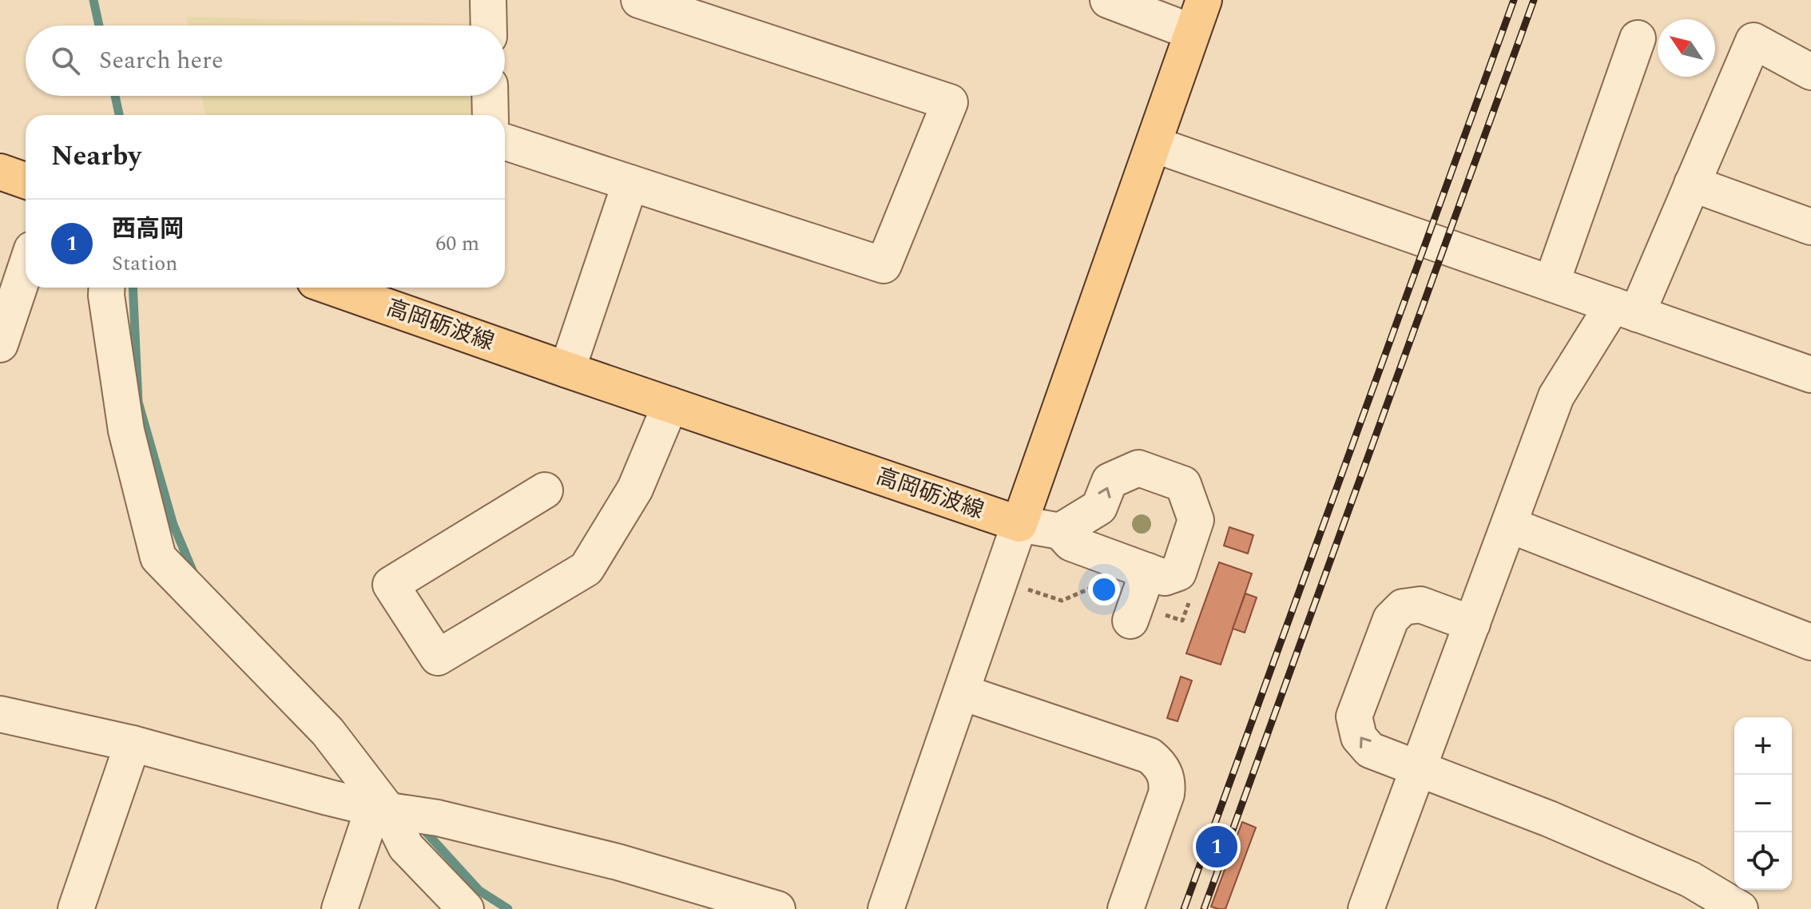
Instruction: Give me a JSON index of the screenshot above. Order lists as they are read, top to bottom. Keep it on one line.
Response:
{"streets":{"main road":["高岡砺波線"]},"north":"top left","page":{"search":"Search here","heading":"Nearby","list":[{"mark":"1","name":"西高岡","note":"Station","value":"60 m"}],"map_buttons":["+","−"],"pins":"1"}}
